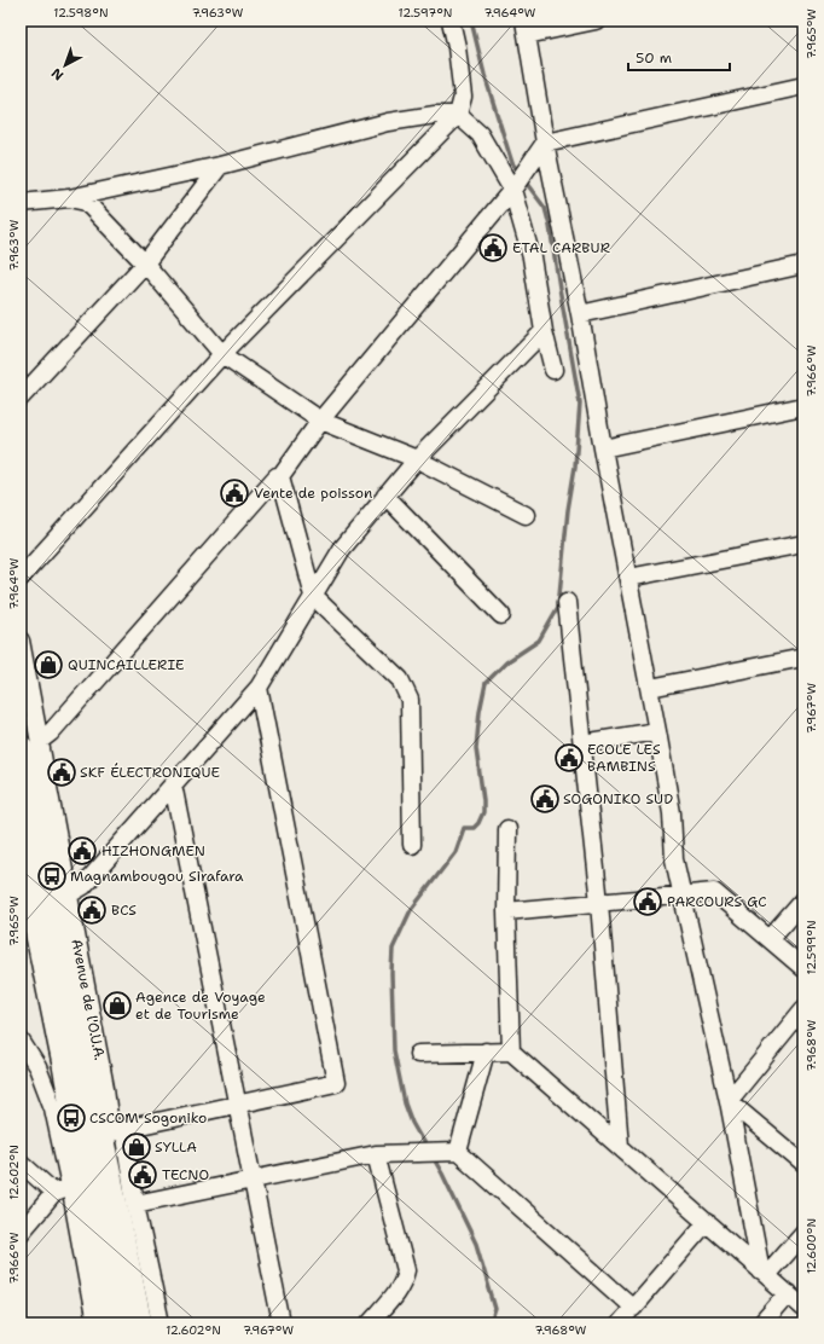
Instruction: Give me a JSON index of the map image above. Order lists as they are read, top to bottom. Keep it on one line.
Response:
{"streets":{"highway":["Avenue de l'O.U.A."]},"places":{"public building":["ETAL CARBUR","Vente de poisson","ECOLE LES BAMBINS","SKF ÉLECTRONIQUE","SOGONIKO SUD","HIZHONGMEN","PARCOURS GC","BCS","TECNO"],"shop":["QUINCAILLERIE","Agence de Voyage et de Tourisme","SYLLA"],"bus stop":["Magnambougou Sirafara","CSCOM Sogoniko"]},"scale_bar":"50 m","north":"bottom left","coordinates":["12.598°N","7.963°W","12.597°N","7.964°W","7.965°W","7.966°W","7.967°W","12.599°N","7.968°W","12.602°N","12.600°N"]}
